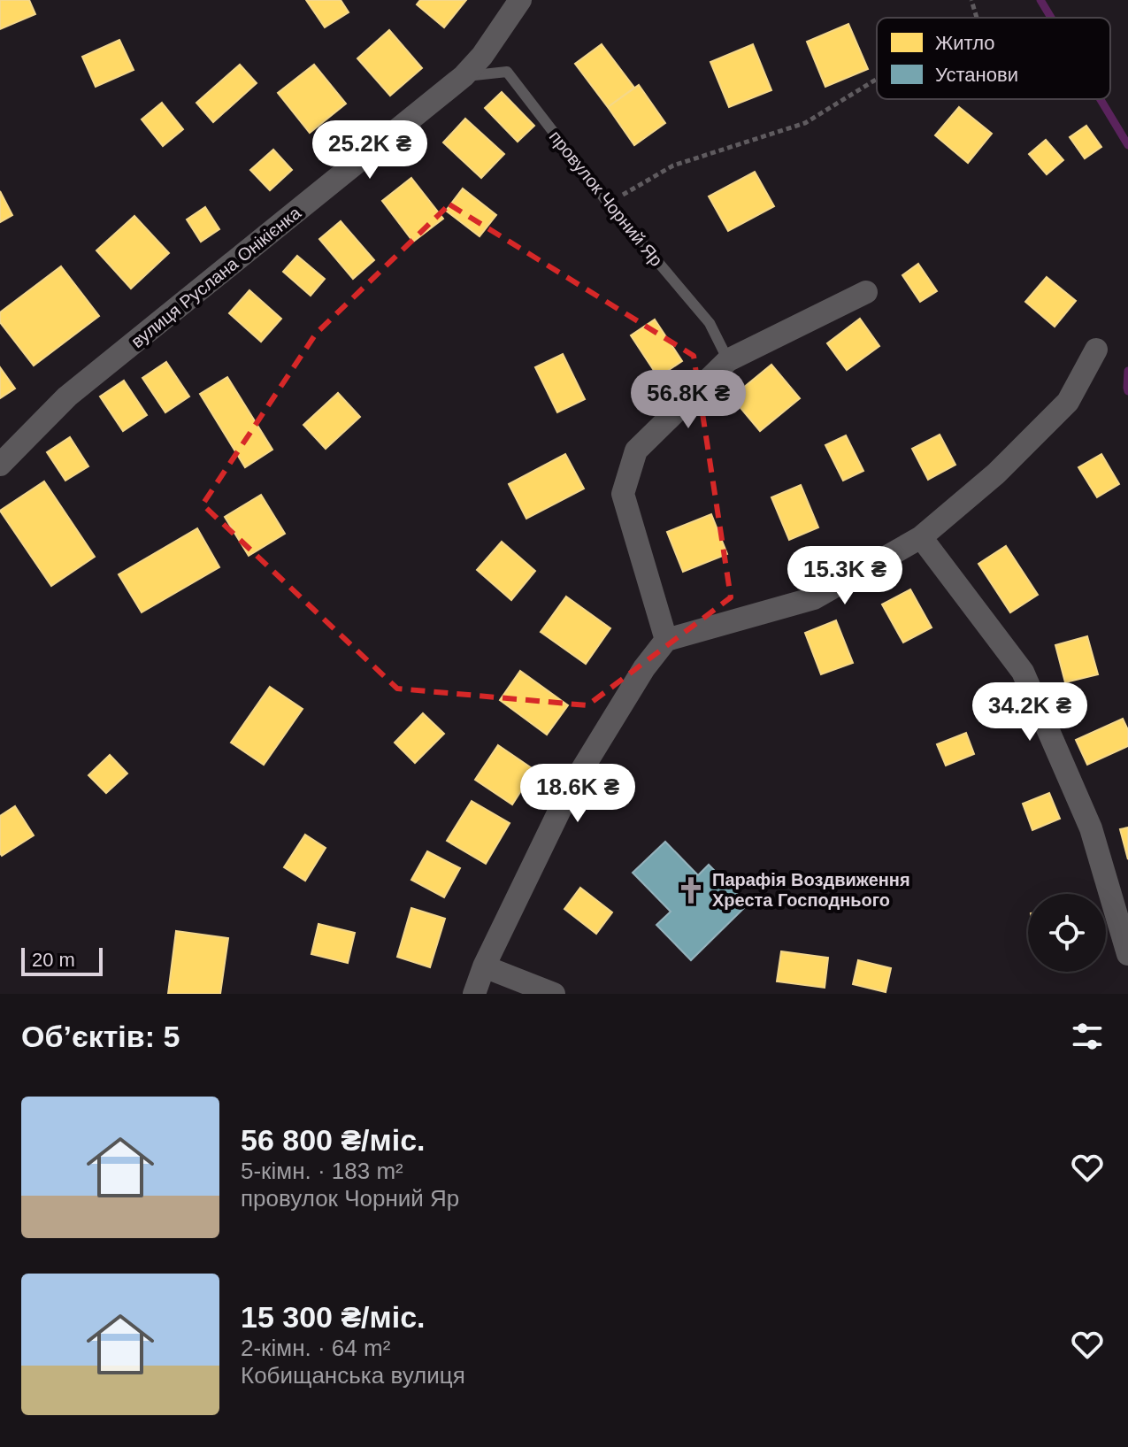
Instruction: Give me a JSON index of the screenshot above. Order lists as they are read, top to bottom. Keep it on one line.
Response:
{"streets":{"street":["вулиця Руслана Онікієнка"],"lane":["провулок Чорний Яр"]},"crossings":[["провулок Чорний Яр","вулиця Руслана Онікієнка"]],"places":{"church":["Парафія Воздвиження Хреста Господнього"]},"legend":["Житло","Установи"],"scale_bar":"20 m","page":{"price":["25.2K ₴","56.8K ₴","15.3K ₴","34.2K ₴","18.6K ₴"],"scale":"20 m","heading":"Об’єктів: 5","list":[{"name":"56 800 ₴/міс.","note":"5-кімн. · 183 m² · провулок Чорний Яр"},{"name":"15 300 ₴/міс.","note":"2-кімн. · 64 m² · Кобищанська вулиця"}]}}
